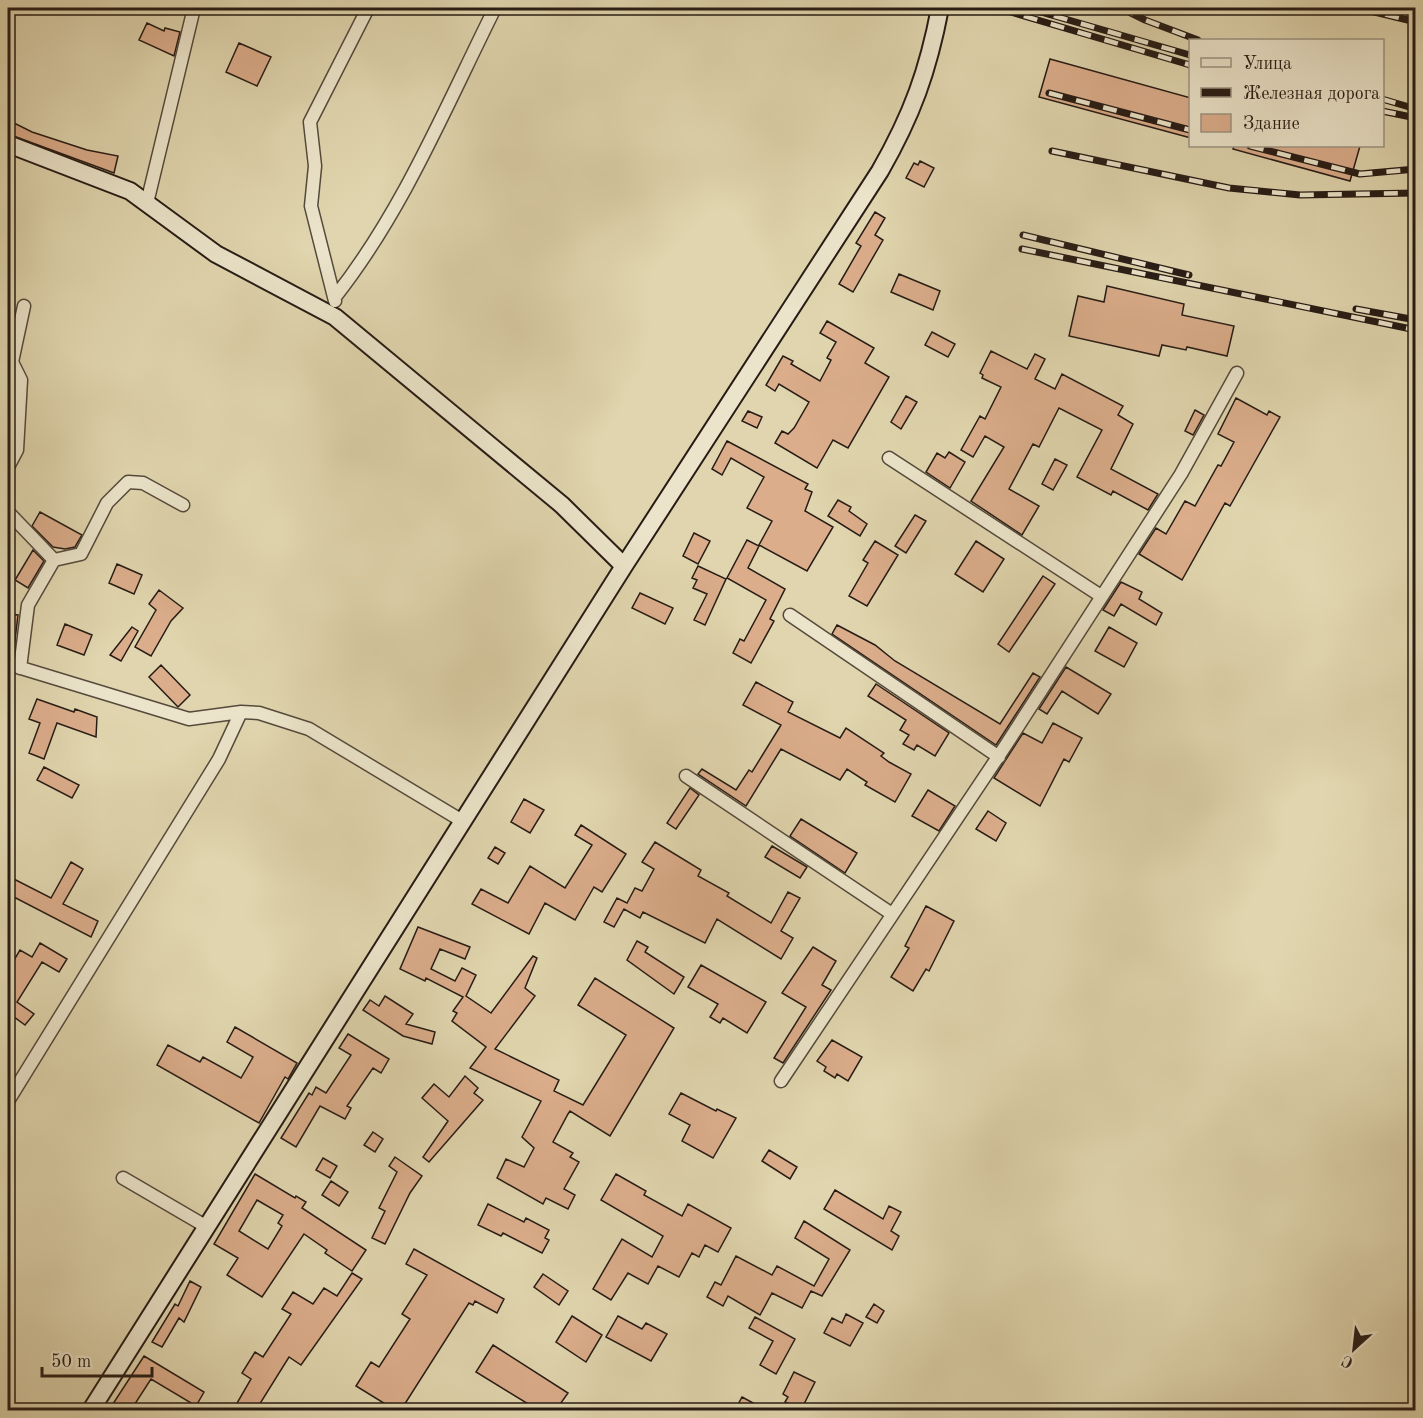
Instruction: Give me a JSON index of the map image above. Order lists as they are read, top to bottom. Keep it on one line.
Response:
{"legend":["Улица","Железная дорога","Здание"],"scale_bar":"50 m","north":"bottom left"}
